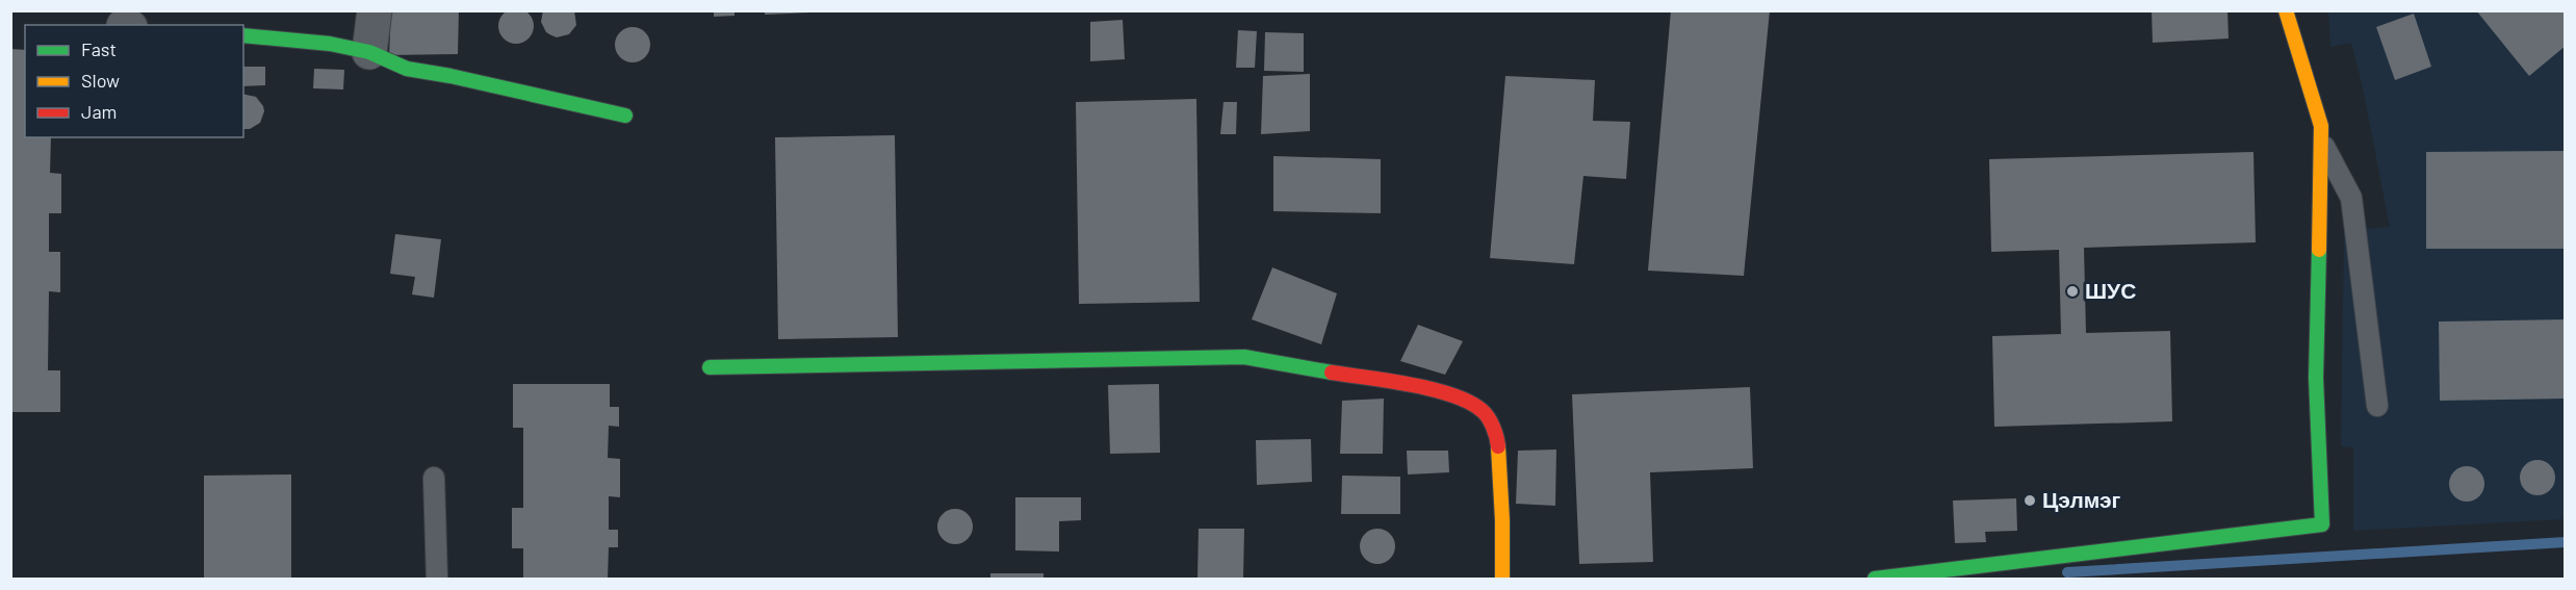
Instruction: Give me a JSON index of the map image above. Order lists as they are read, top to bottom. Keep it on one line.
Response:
{"places":["ШУС","Цэлмэг"],"legend":["Fast","Slow","Jam"]}
